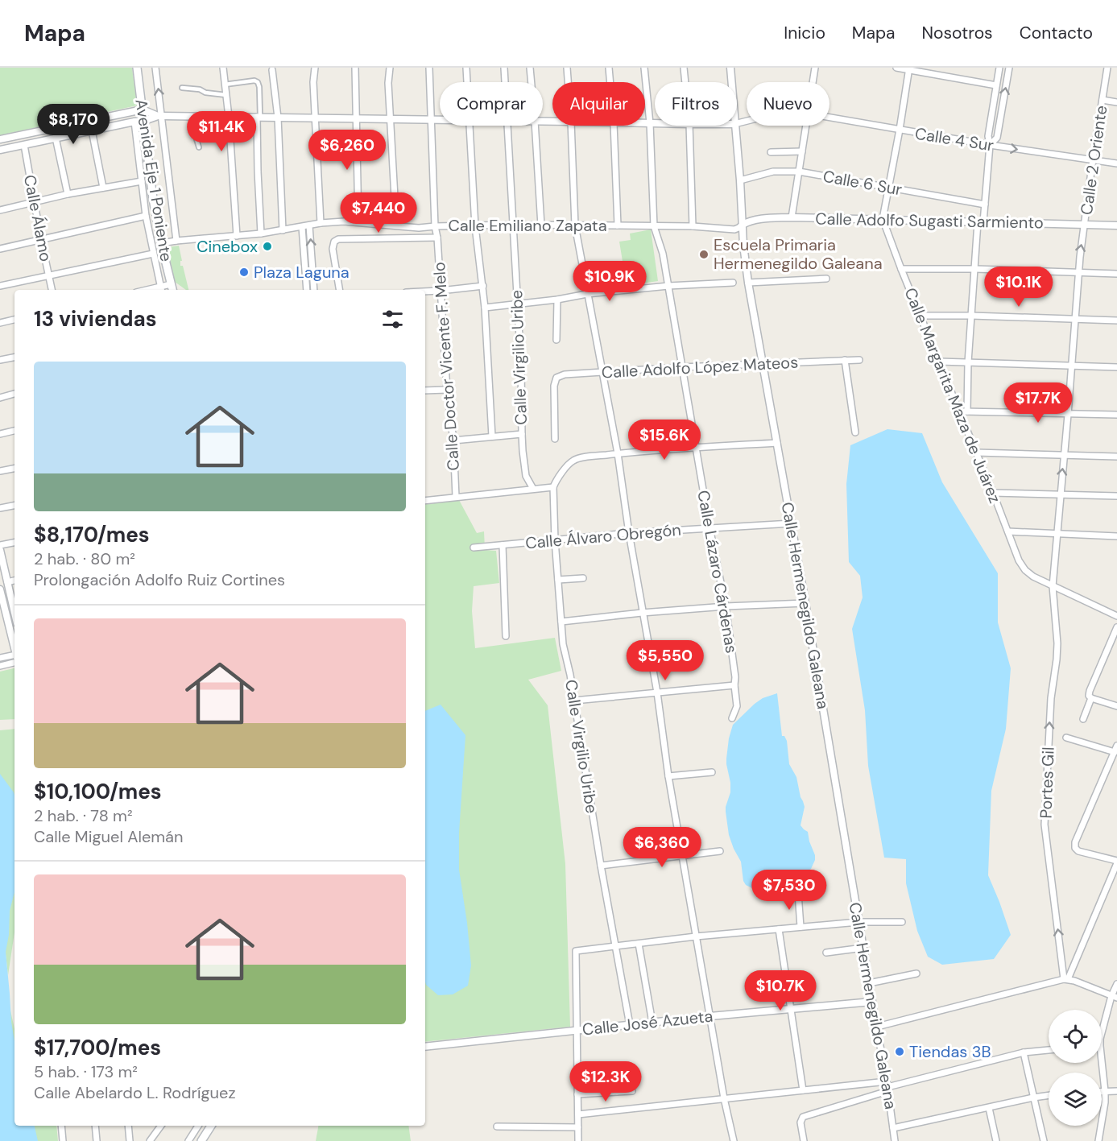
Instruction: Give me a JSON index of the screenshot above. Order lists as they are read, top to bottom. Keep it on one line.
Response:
{"streets":{"main road":["Avenida Eje 1 Poniente"],"street":["Calle 4 Sur","Calle 2 Oriente","Calle 6 Sur","Calle Álamo","Calle Adolfo Sugasti Sarmiento","Calle Emiliano Zapata","Calle Virgilio Uribe","Calle Doctor Vicente F. Melo","Calle Adolfo López Mateos","Calle Margarita Maza de Juárez","Calle Álvaro Obregón","Calle Lázaro Cárdenas","Calle Hermenegildo Galeana","Portes Gil","Calle José Azueta"]},"crossings":[["Calle 4 Sur","Calle 2 Oriente"],["Calle 2 Oriente","Calle Adolfo Sugasti Sarmiento"],["Calle 2 Oriente","Portes Gil"],["Avenida Eje 1 Poniente","Calle Emiliano Zapata"],["Calle 6 Sur","Calle Hermenegildo Galeana"],["Calle Adolfo Sugasti Sarmiento","Calle Emiliano Zapata"],["Calle Adolfo Sugasti Sarmiento","Calle Margarita Maza de Juárez"],["Calle Adolfo Sugasti Sarmiento","Calle Hermenegildo Galeana"],["Calle Emiliano Zapata","Calle Virgilio Uribe"],["Calle Emiliano Zapata","Calle Doctor Vicente F. Melo"],["Calle Emiliano Zapata","Calle Lázaro Cárdenas"],["Calle Emiliano Zapata","Calle Hermenegildo Galeana"],["Calle Virgilio Uribe","Calle Álvaro Obregón"],["Calle Virgilio Uribe","Calle José Azueta"],["Calle Adolfo López Mateos","Calle Lázaro Cárdenas"],["Calle Adolfo López Mateos","Calle Hermenegildo Galeana"],["Calle Margarita Maza de Juárez","Portes Gil"],["Calle Álvaro Obregón","Calle Lázaro Cárdenas"],["Calle Álvaro Obregón","Calle Hermenegildo Galeana"],["Calle Hermenegildo Galeana","Calle José Azueta"]],"one_way":["Calle 4 Sur"],"places":["Cinebox","Escuela Primaria Hermenegildo Galeana","Plaza Laguna","Tiendas 3B"],"page":{"header":"Mapa","nav":["Inicio","Mapa","Nosotros","Contacto"],"chip":["Comprar","Alquilar","Filtros","Nuevo"],"price":["$8,170","$11.4K","$6,260","$7,440","$10.9K","$10.1K","$17.7K","$15.6K","$5,550","$6,360","$7,530","$10.7K","$12.3K"],"heading":"13 viviendas","list":[{"name":"$8,170/mes","note":"2 hab. · 80 m² · Prolongación Adolfo Ruiz Cortines"},{"name":"$10,100/mes","note":"2 hab. · 78 m² · Calle Miguel Alemán"},{"name":"$17,700/mes","note":"5 hab. · 173 m² · Calle Abelardo L. Rodríguez"}]}}
